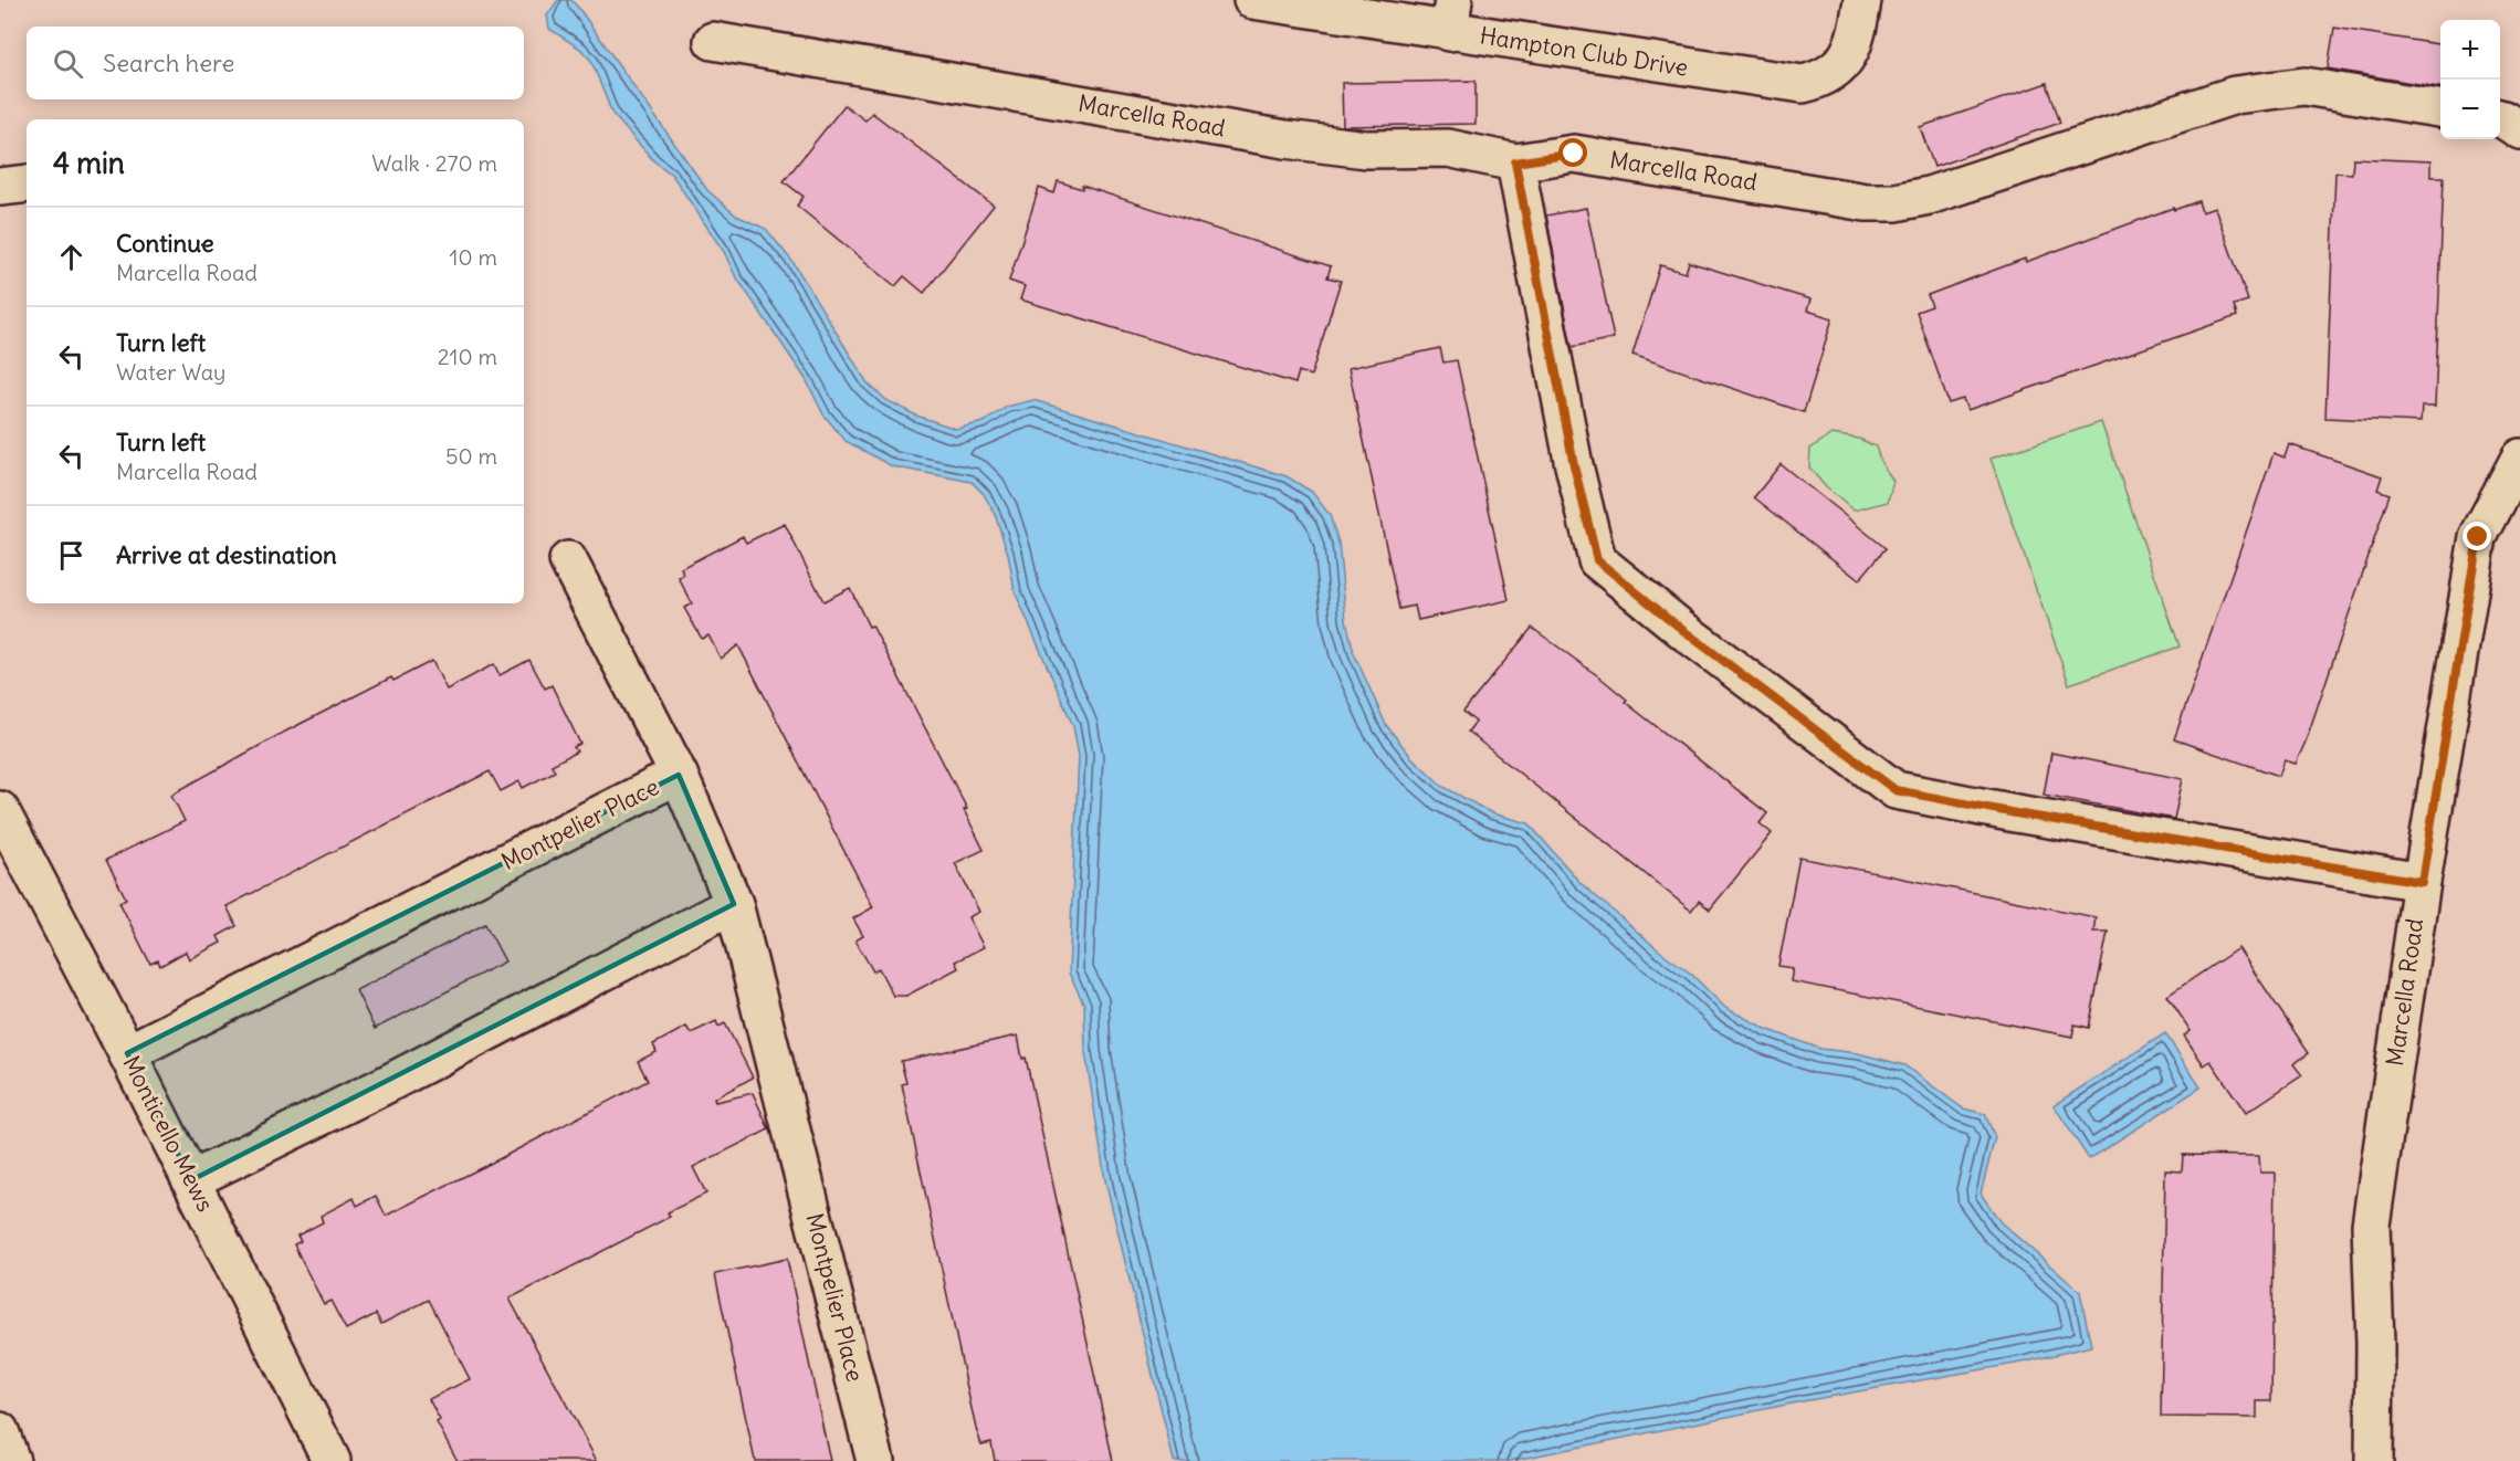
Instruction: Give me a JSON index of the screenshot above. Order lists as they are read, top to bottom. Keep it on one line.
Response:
{"streets":{"main road":["Hampton Club Drive","Marcella Road","Montpelier Place","Monticello Mews"]},"crossings":[["Montpelier Place","Monticello Mews"]],"page":{"map_buttons":["+","−"],"search":"Search here","heading":["4 min","Walk · 270 m"],"list":[["Continue","Marcella Road","10 m"],["Turn left","Water Way","210 m"],["Turn left","Marcella Road","50 m"],"Arrive at destination"]}}
